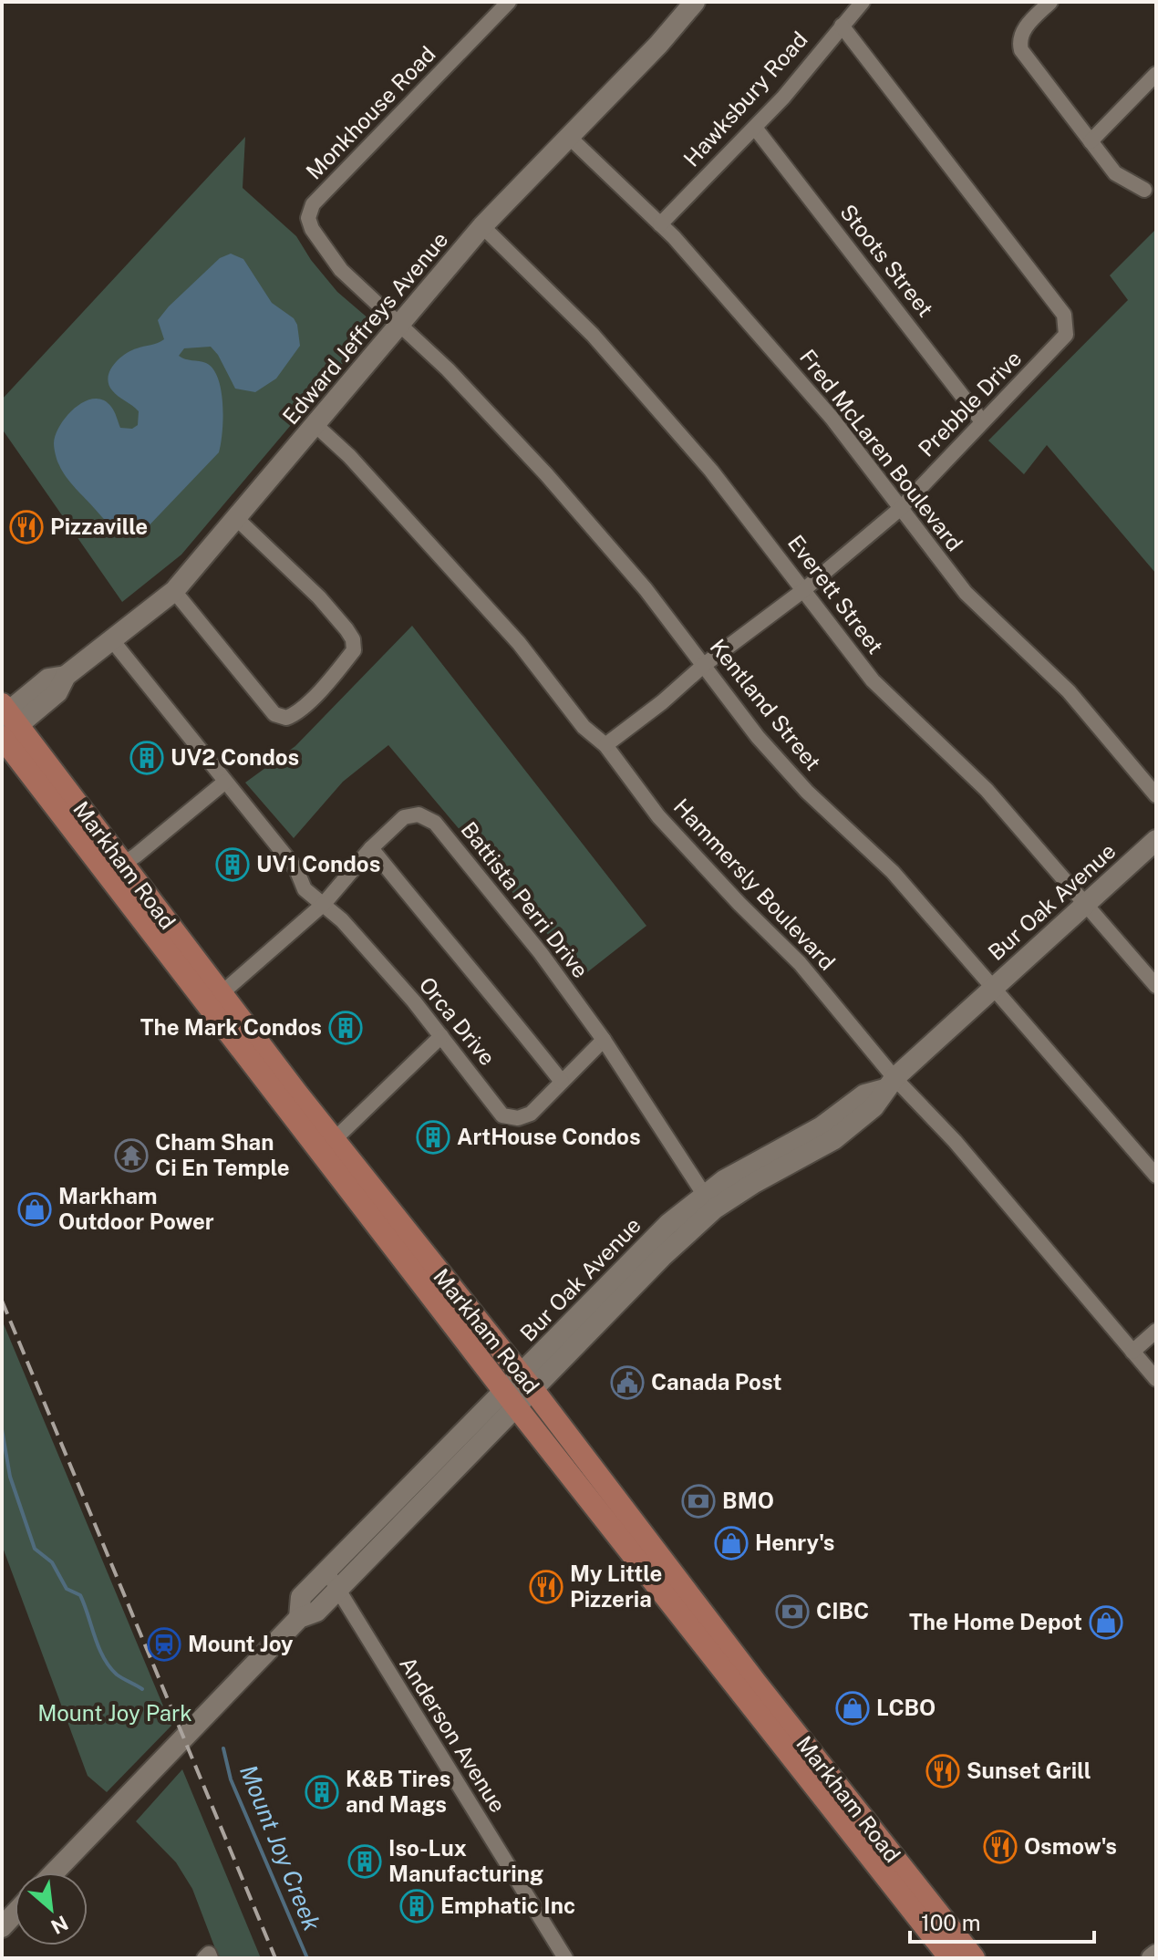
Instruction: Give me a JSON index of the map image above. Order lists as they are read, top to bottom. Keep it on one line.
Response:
{"streets":{"main road":["Markham Road"],"street":["Hawksbury Road","Monkhouse Road","Stoots Street","Edward Jeffreys Avenue","Prebble Drive","Fred McLaren Boulevard","Everett Street","Kentland Street","Hammersly Boulevard","Battista Perri Drive","Bur Oak Avenue","Orca Drive","Anderson Avenue"]},"crossings":[["Hawksbury Road","Stoots Street"],["Hawksbury Road","Prebble Drive"],["Hawksbury Road","Fred McLaren Boulevard"],["Monkhouse Road","Edward Jeffreys Avenue"],["Monkhouse Road","Kentland Street"],["Stoots Street","Prebble Drive"],["Edward Jeffreys Avenue","Fred McLaren Boulevard"],["Edward Jeffreys Avenue","Everett Street"],["Edward Jeffreys Avenue","Kentland Street"],["Edward Jeffreys Avenue","Markham Road"],["Edward Jeffreys Avenue","Hammersly Boulevard"],["Edward Jeffreys Avenue","Orca Drive"],["Prebble Drive","Fred McLaren Boulevard"],["Prebble Drive","Everett Street"],["Prebble Drive","Kentland Street"],["Prebble Drive","Hammersly Boulevard"],["Everett Street","Bur Oak Avenue"],["Kentland Street","Bur Oak Avenue"],["Markham Road","Battista Perri Drive"],["Markham Road","Bur Oak Avenue"],["Hammersly Boulevard","Bur Oak Avenue"],["Battista Perri Drive","Bur Oak Avenue"],["Battista Perri Drive","Orca Drive"],["Bur Oak Avenue","Anderson Avenue"]],"water":["Mount Joy Creek"],"parks":["Mount Joy Park"],"places":{"restaurant":["Pizzaville","My Little Pizzeria","Sunset Grill","Osmow's"],"building":["UV2 Condos","UV1 Condos","The Mark Condos","ArtHouse Condos","K&B Tires and Mags","Iso-Lux Manufacturing","Emphatic Inc"],"temple":["Cham Shan Ci En Temple"],"shop":["Markham Outdoor Power","Henry's","The Home Depot","LCBO"],"public building":["Canada Post"],"bank":["BMO","CIBC"],"station":["Mount Joy"]},"scale_bar":"100 m","north":"bottom right"}
